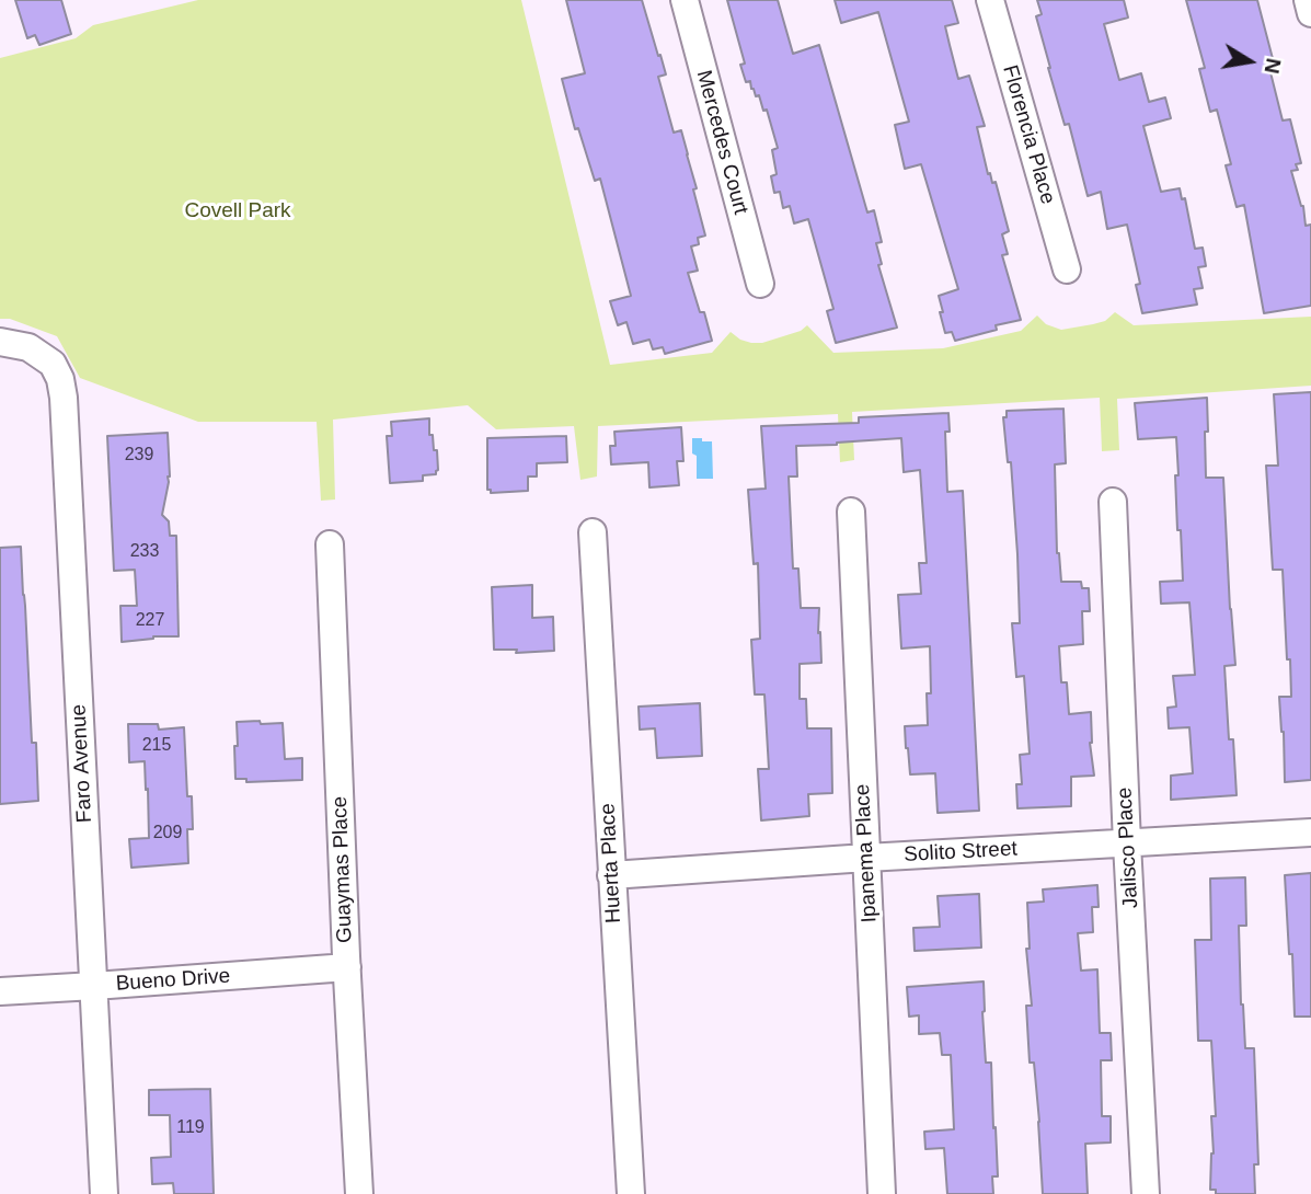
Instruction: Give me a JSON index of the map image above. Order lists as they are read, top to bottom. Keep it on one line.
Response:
{"streets":{"street":["Florencia Place","Mercedes Court","Faro Avenue","Jalisco Place","Solito Street","Ipanema Place","Huerta Place","Guaymas Place","Bueno Drive"]},"crossings":[["Faro Avenue","Bueno Drive"],["Jalisco Place","Solito Street"],["Solito Street","Ipanema Place"],["Solito Street","Huerta Place"],["Guaymas Place","Bueno Drive"]],"parks":["Covell Park"],"house_numbers":["239","233","227","215","209","119"],"north":"right"}
